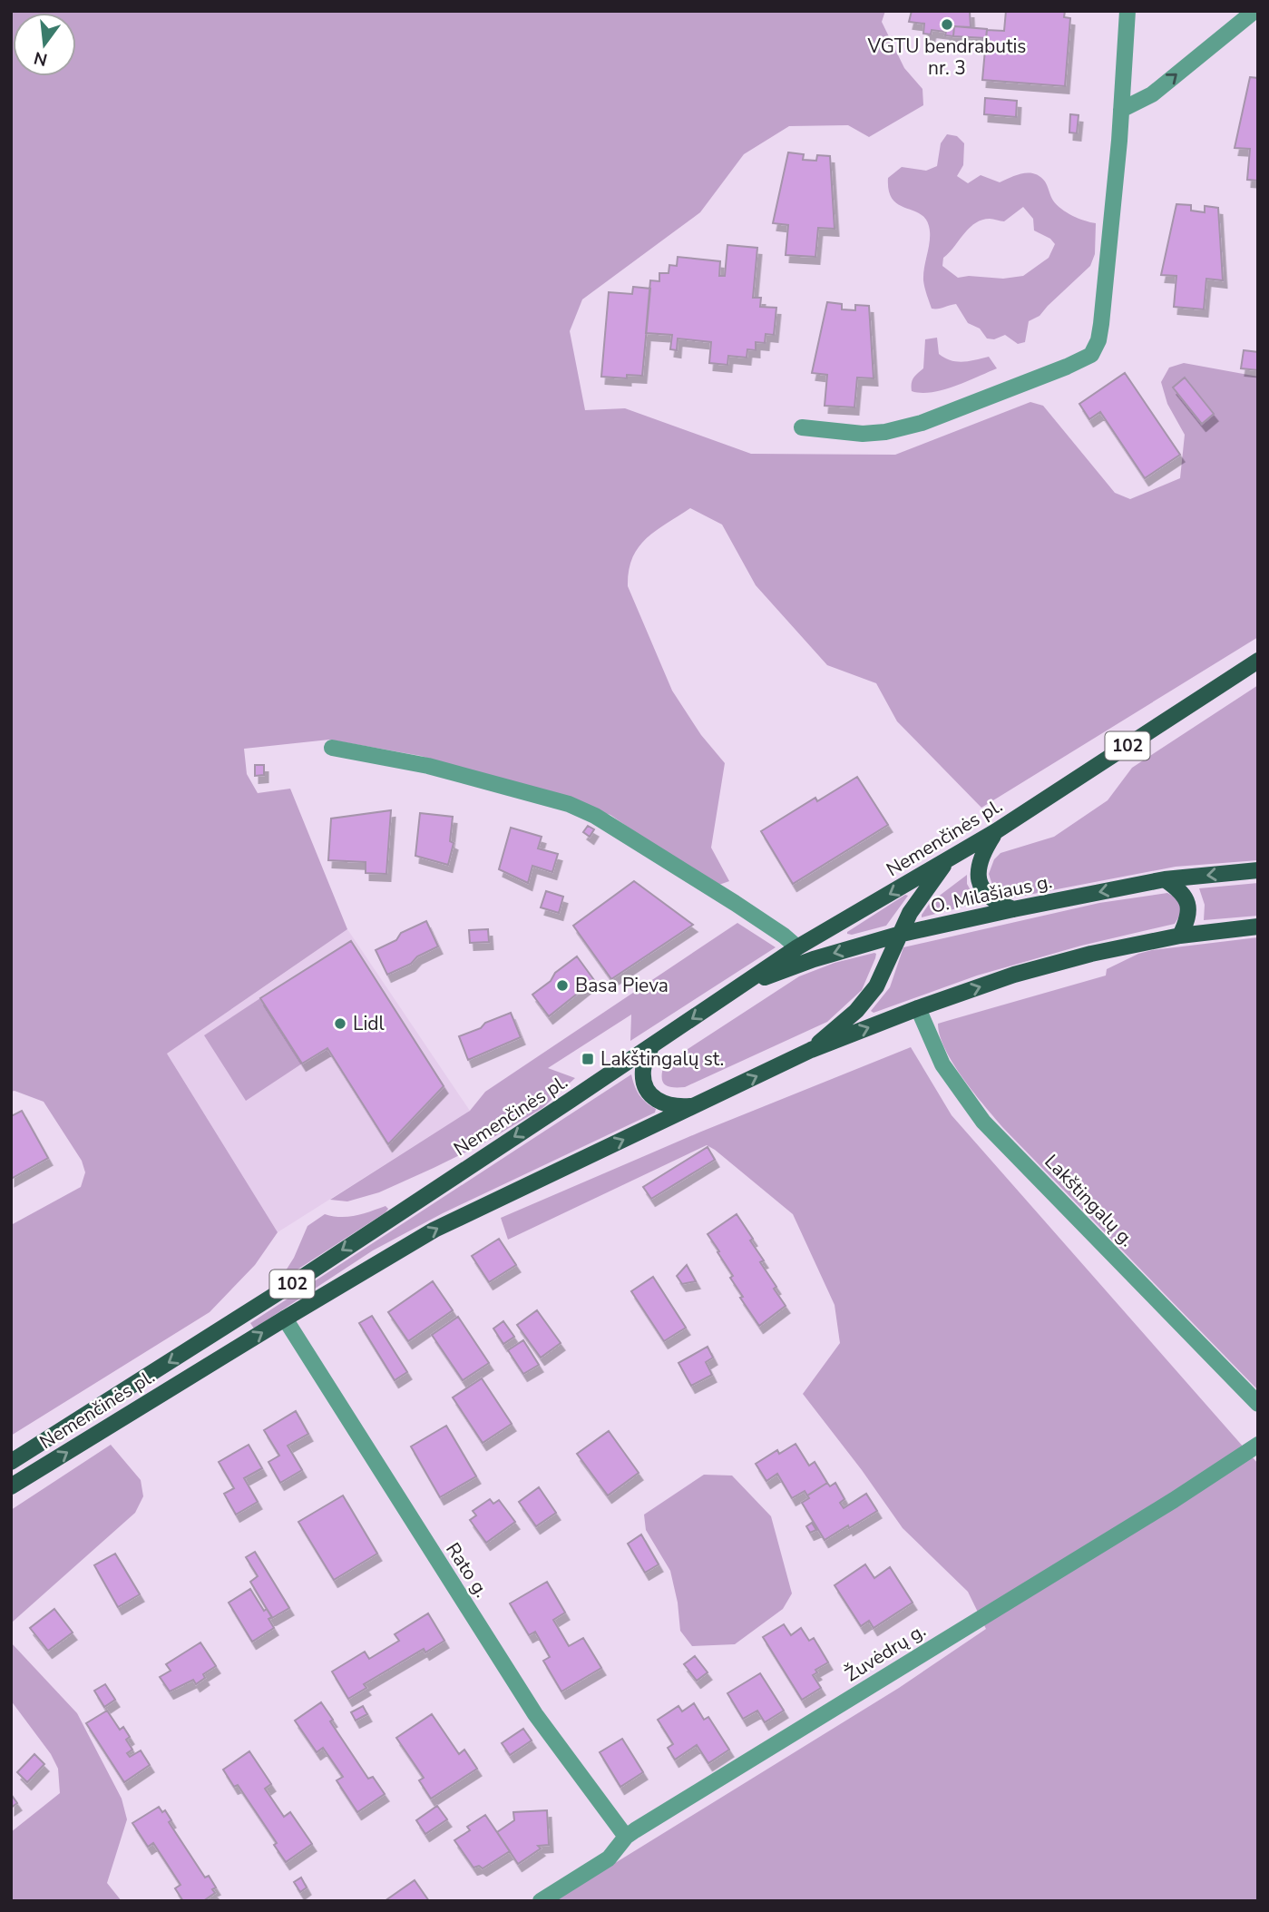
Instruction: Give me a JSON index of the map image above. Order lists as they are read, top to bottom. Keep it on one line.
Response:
{"streets":{"main road":["102","Nemenčinės pl.","O. Milašiaus g."],"street":["Lakštingalų g.","Rato g.","Žuvėdrų g."]},"crossings":[["102","Nemenčinės pl."],["102","O. Milašiaus g."],["Nemenčinės pl.","O. Milašiaus g."],["Nemenčinės pl.","Rato g."],["Rato g.","Žuvėdrų g."]],"places":{"other":["VGTU bendrabutis nr. 3","Basa Pieva","Lidl"],"transit":["Lakštingalų st."]},"north":"bottom"}
